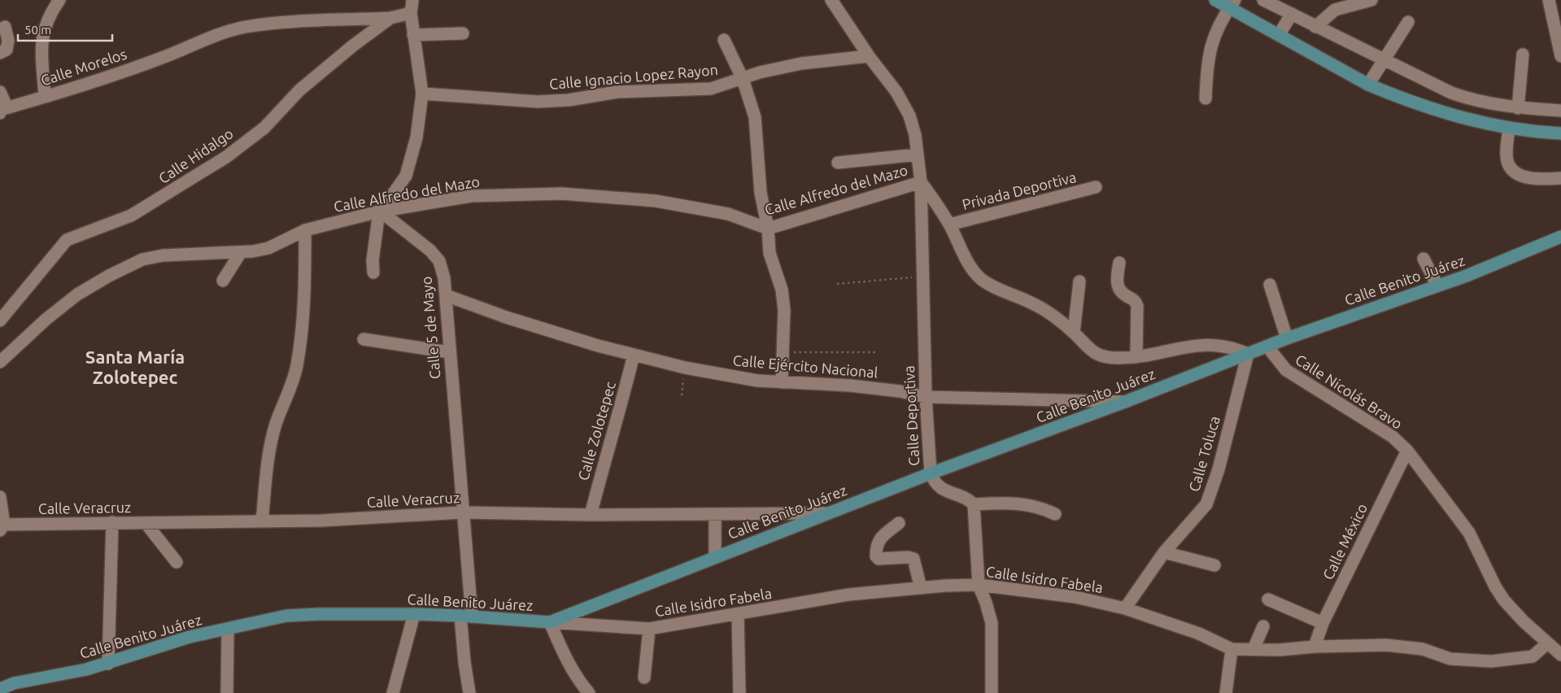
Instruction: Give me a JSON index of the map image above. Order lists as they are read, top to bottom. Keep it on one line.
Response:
{"streets":{"main road":["Calle Benito Juárez"],"street":["Calle Morelos","Calle Ignacio Lopez Rayon","Calle Hidalgo","Calle Alfredo del Mazo","Privada Deportiva","Calle 5 de Mayo","Calle Ejército Nacional","Calle Nicolás Bravo","Calle Deportiva","Calle Zolotepec","Calle Toluca","Calle Veracruz","Calle México","Calle Isidro Fabela"]},"crossings":[["Calle Morelos","Calle Hidalgo"],["Calle Alfredo del Mazo","Calle 5 de Mayo"],["Calle Alfredo del Mazo","Calle Deportiva"],["Calle Benito Juárez","Calle 5 de Mayo"],["Calle Benito Juárez","Calle Ejército Nacional"],["Calle Benito Juárez","Calle Nicolás Bravo"],["Calle Benito Juárez","Calle Deportiva"],["Calle Benito Juárez","Calle Toluca"],["Calle Benito Juárez","Calle Veracruz"],["Calle Benito Juárez","Calle Isidro Fabela"],["Calle 5 de Mayo","Calle Ejército Nacional"],["Calle 5 de Mayo","Calle Veracruz"],["Calle Ejército Nacional","Calle Deportiva"],["Calle Ejército Nacional","Calle Zolotepec"],["Calle Nicolás Bravo","Calle México"],["Calle Nicolás Bravo","Calle Isidro Fabela"],["Calle Zolotepec","Calle Veracruz"],["Calle Toluca","Calle Isidro Fabela"],["Calle México","Calle Isidro Fabela"]],"districts":["Santa María Zolotepec"],"scale_bar":"50 m"}
